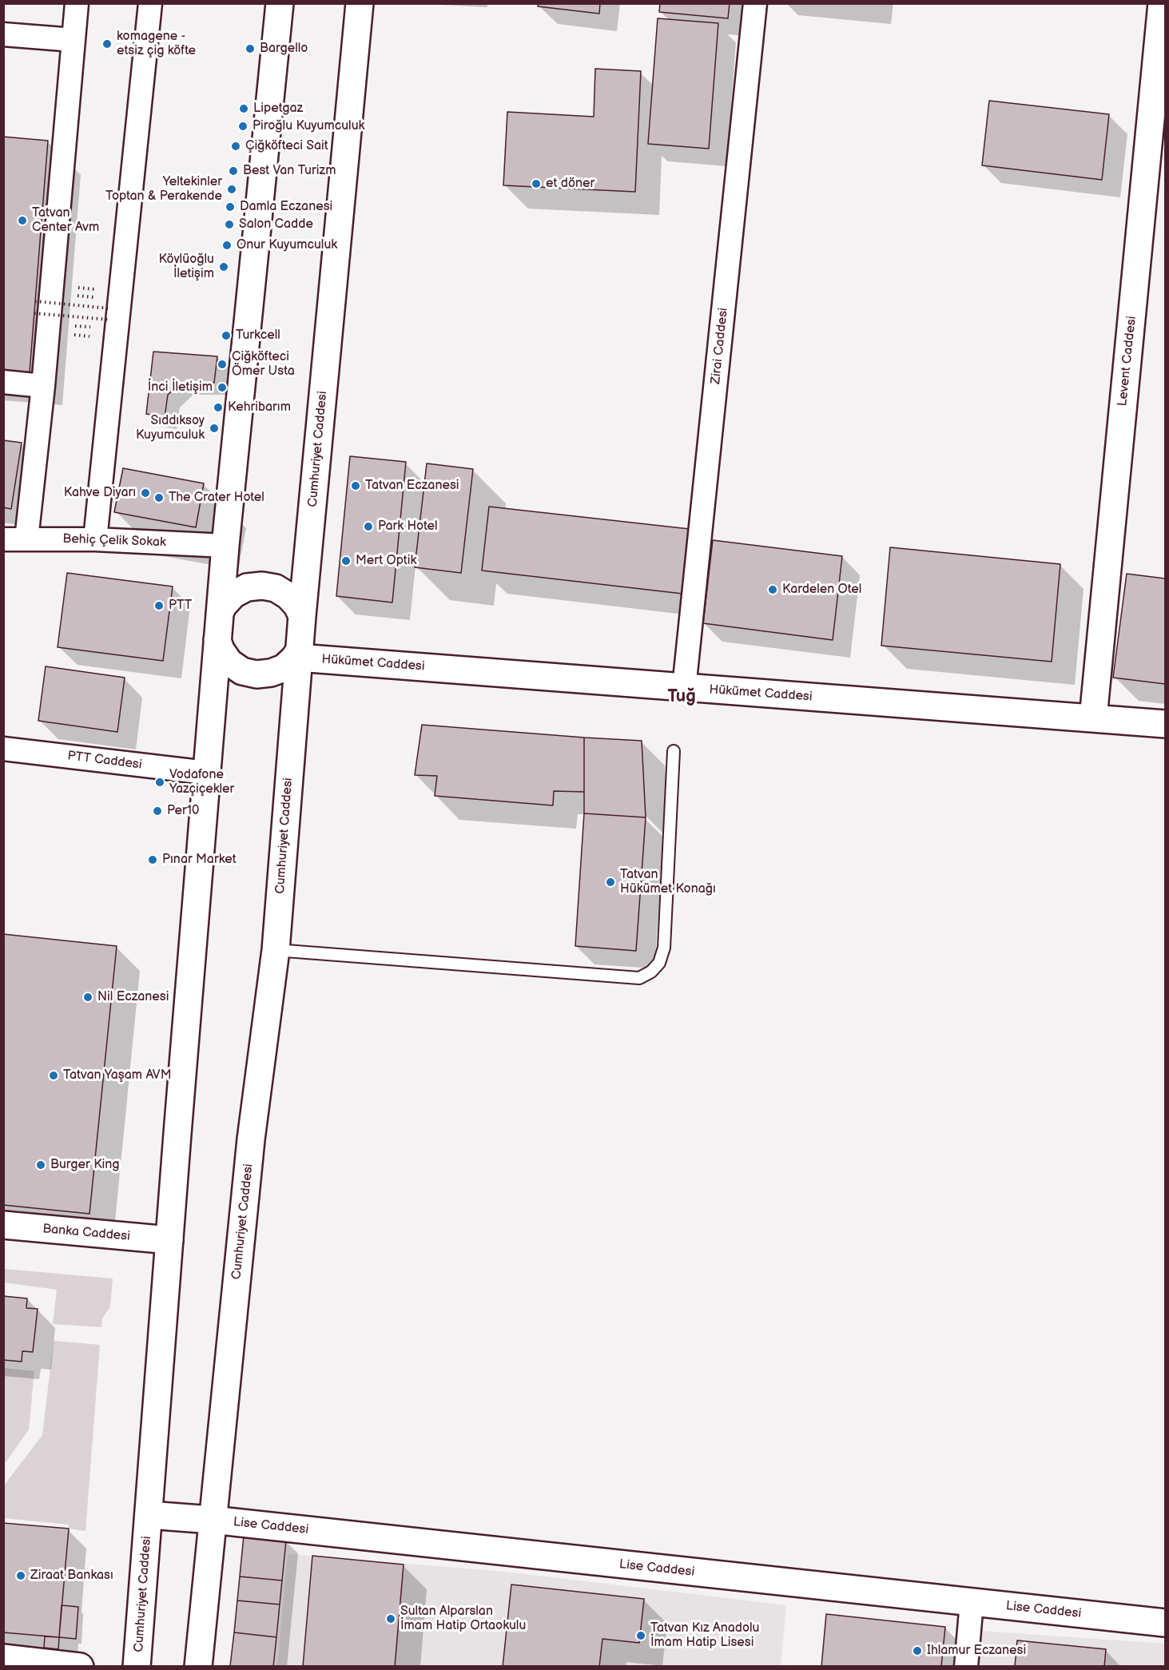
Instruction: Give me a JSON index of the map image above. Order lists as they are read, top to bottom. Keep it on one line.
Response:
{"streets":{"main road":["Levent Caddesi","Cumhuriyet Caddesi","Hükümet Caddesi","Banka Caddesi","Lise Caddesi"],"street":["Zirai Caddesi","Behiç Çelik Sokak","PTT Caddesi"]},"crossings":[["Zirai Caddesi","Hükümet Caddesi"],["Levent Caddesi","Hükümet Caddesi"],["Cumhuriyet Caddesi","Behiç Çelik Sokak"],["Cumhuriyet Caddesi","Hükümet Caddesi"],["Cumhuriyet Caddesi","PTT Caddesi"],["Cumhuriyet Caddesi","Banka Caddesi"],["Cumhuriyet Caddesi","Lise Caddesi"]],"districts":["Tuğ"],"places":["komagene - etsiz çig köfte","Bargello","Lipetgaz","Piroğlu Kuyumculuk","Çiğköfteci Sait","Best Van Turizm","et döner","Yeltekinler Toptan & Perakende","Damla Eczanesi","Tatvan Center Avm","Salon Cadde","Onur Kuyumculuk","Köylüoğlu İletişim","Turkcell","Çiğköfteci Ömer Usta","İnci İletişim","Kehribarım","Sıddıksoy Kuyumculuk","Tatvan Eczanesi","Kahve Diyarı","The Crater Hotel","Park Hotel","Mert Optik","Kardelen Otel","PTT","Vodafone Yazçiçekler","Per10","Pınar Market","Tatvan Hükümet Konağı","Nil Eczanesi","Tatvan Yaşam AVM","Burger King","Ziraat Bankası","Sultan Alparslan İmam Hatip Ortaokulu","Tatvan Kız Anadolu İmam Hatip Lisesi","Ihlamur Eczanesi"]}
